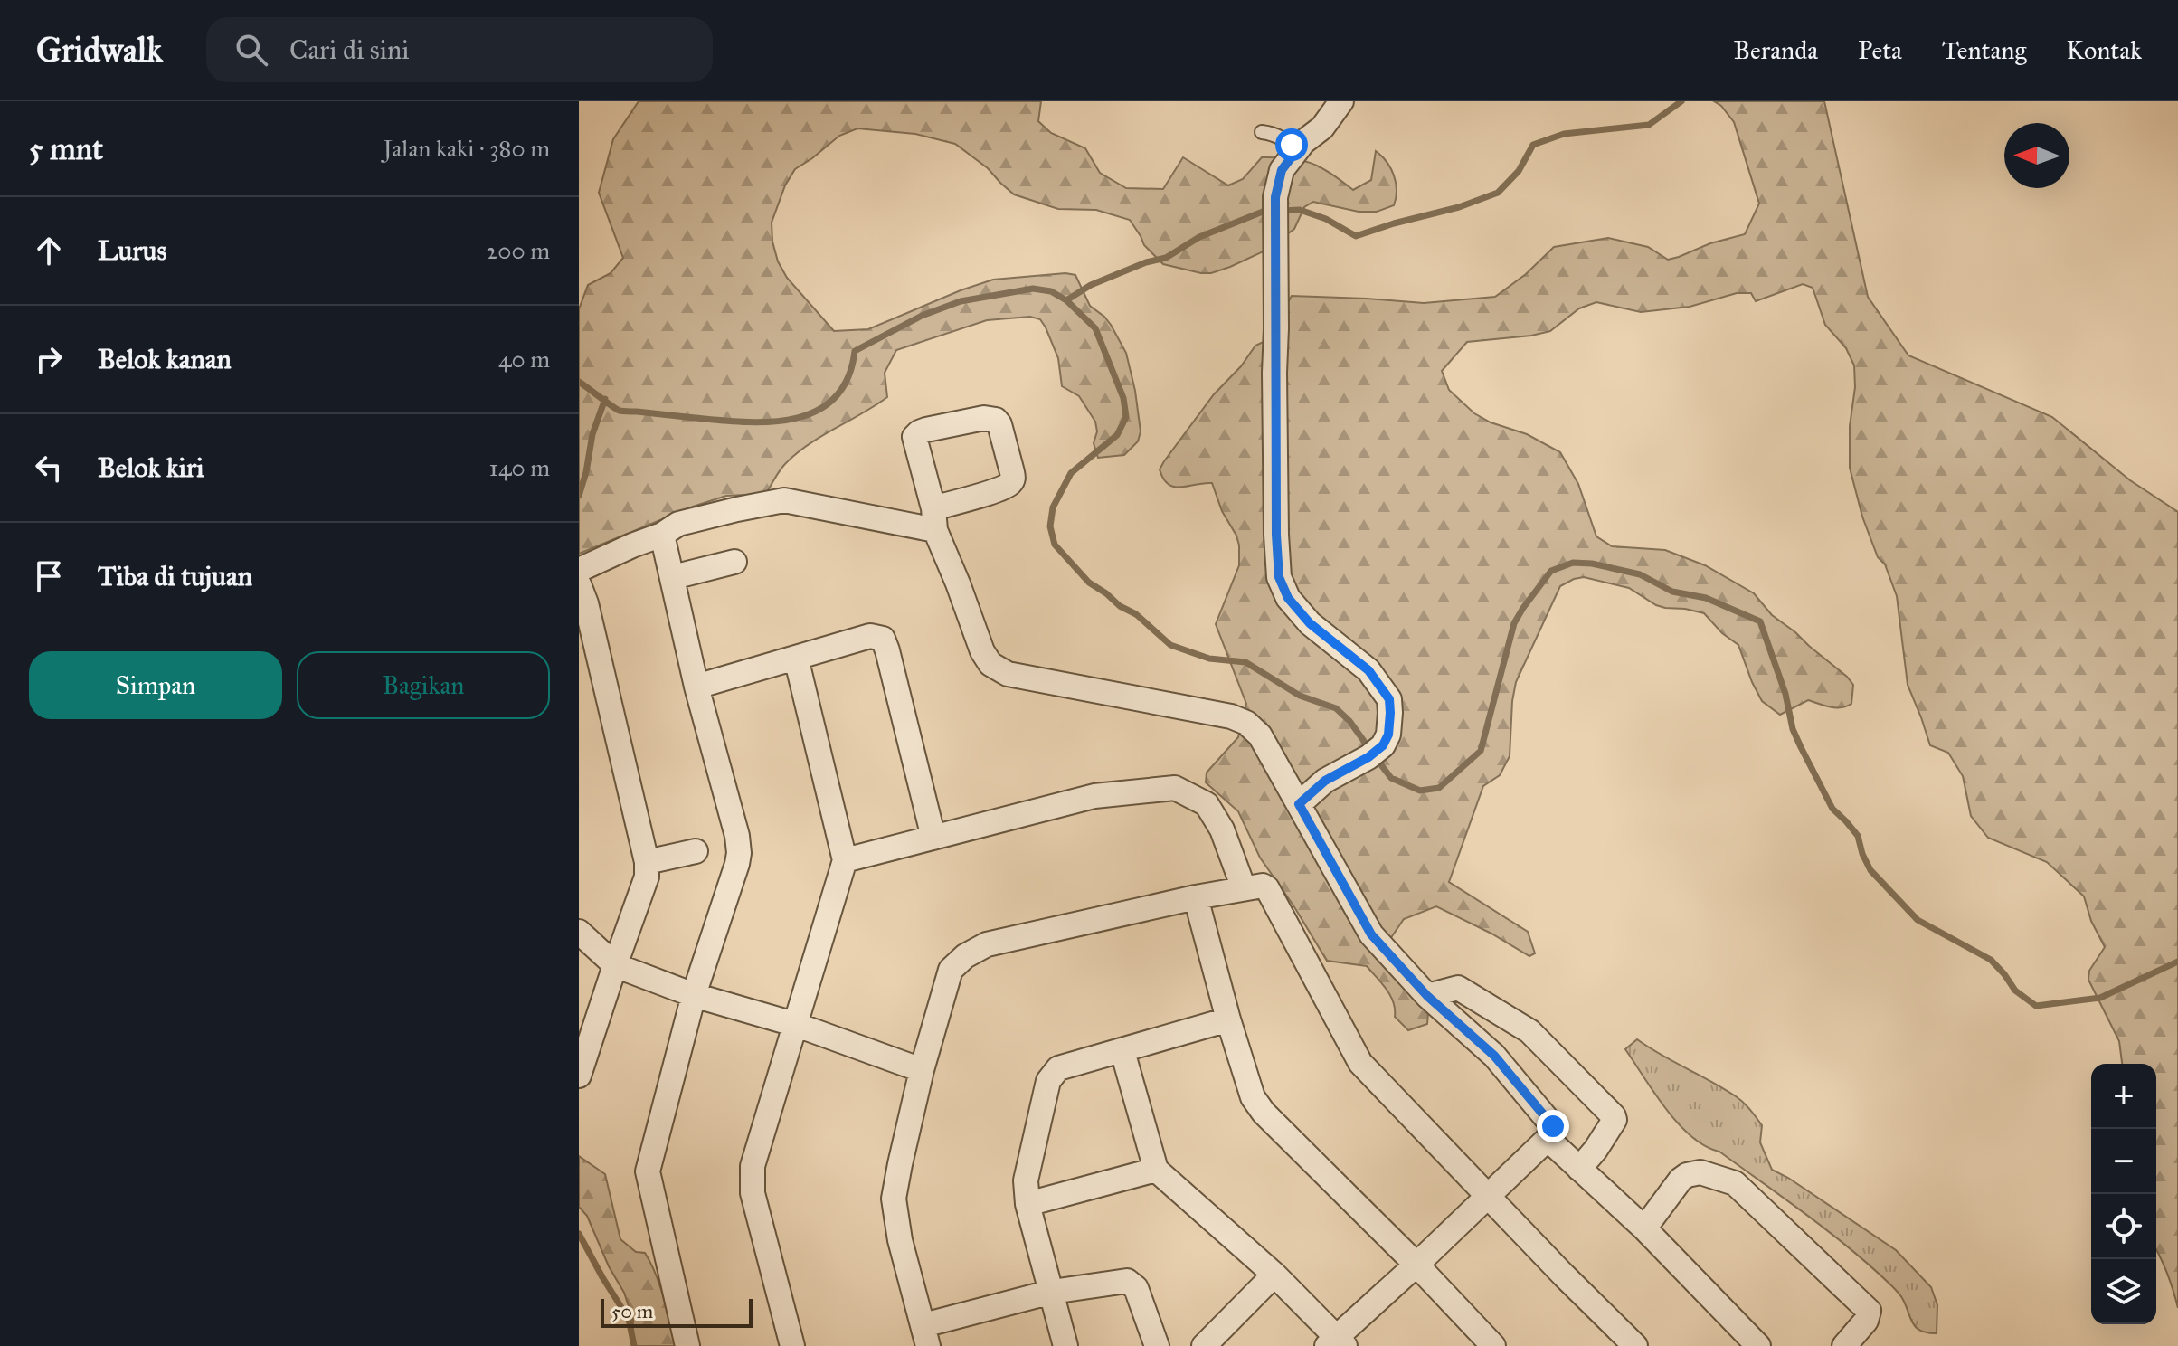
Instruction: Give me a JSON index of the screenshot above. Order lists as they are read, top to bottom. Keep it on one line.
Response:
{"scale_bar":"50 m","north":"left","page":{"header":"Gridwalk","search":"Cari di sini","nav":["Beranda","Peta","Tentang","Kontak"],"heading":["5 mnt","Jalan kaki · 380 m"],"list":[["Lurus","200 m"],["Belok kanan","40 m"],["Belok kiri","140 m"],"Tiba di tujuan"],"buttons":["Simpan","Bagikan"],"map_buttons":["+","−"],"scale":"50 m"}}
